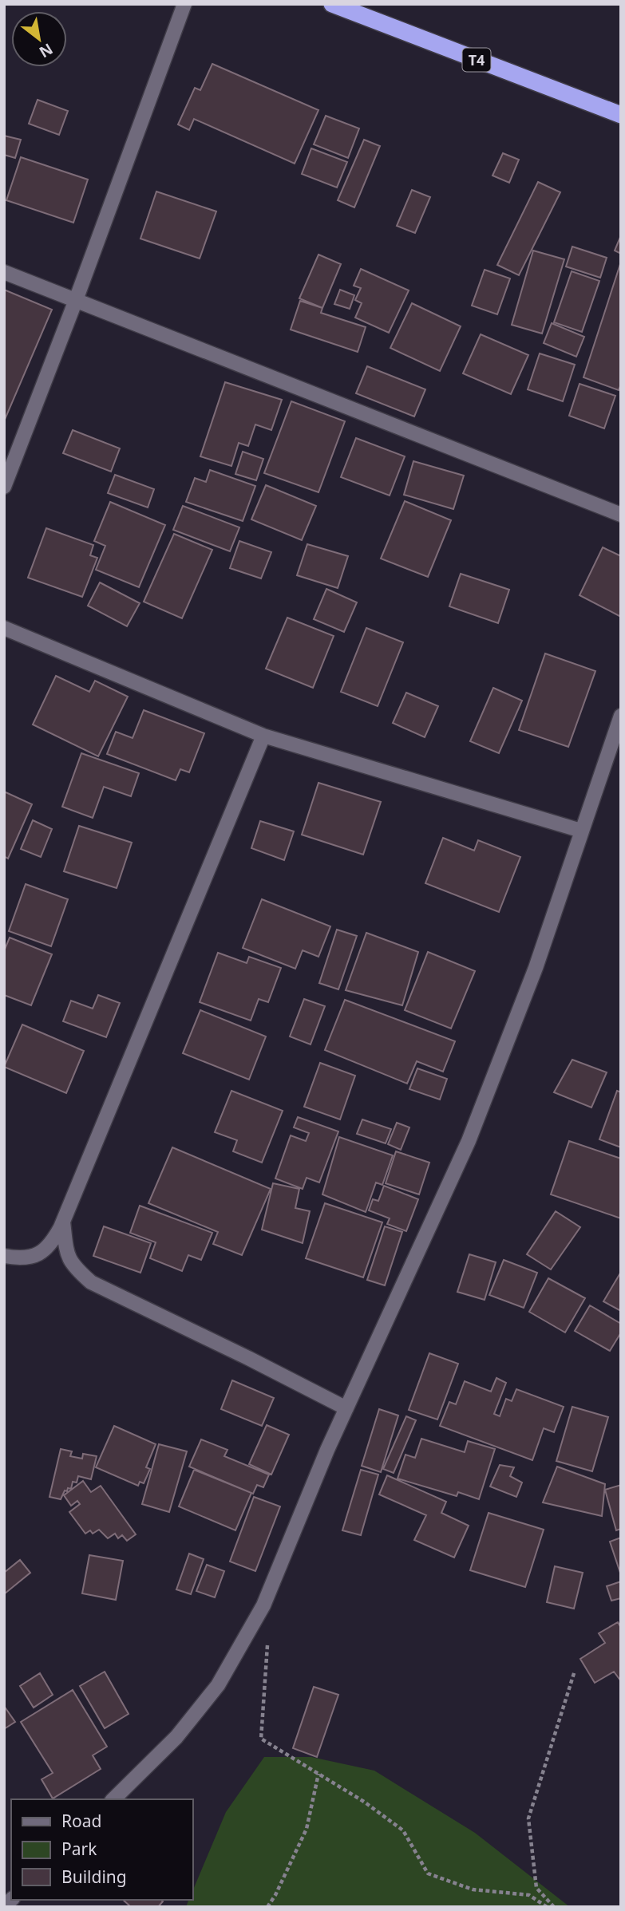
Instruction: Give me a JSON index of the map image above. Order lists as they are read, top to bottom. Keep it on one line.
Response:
{"streets":{"highway":["T4"]},"legend":["Road","Park","Building"],"north":"bottom right"}
